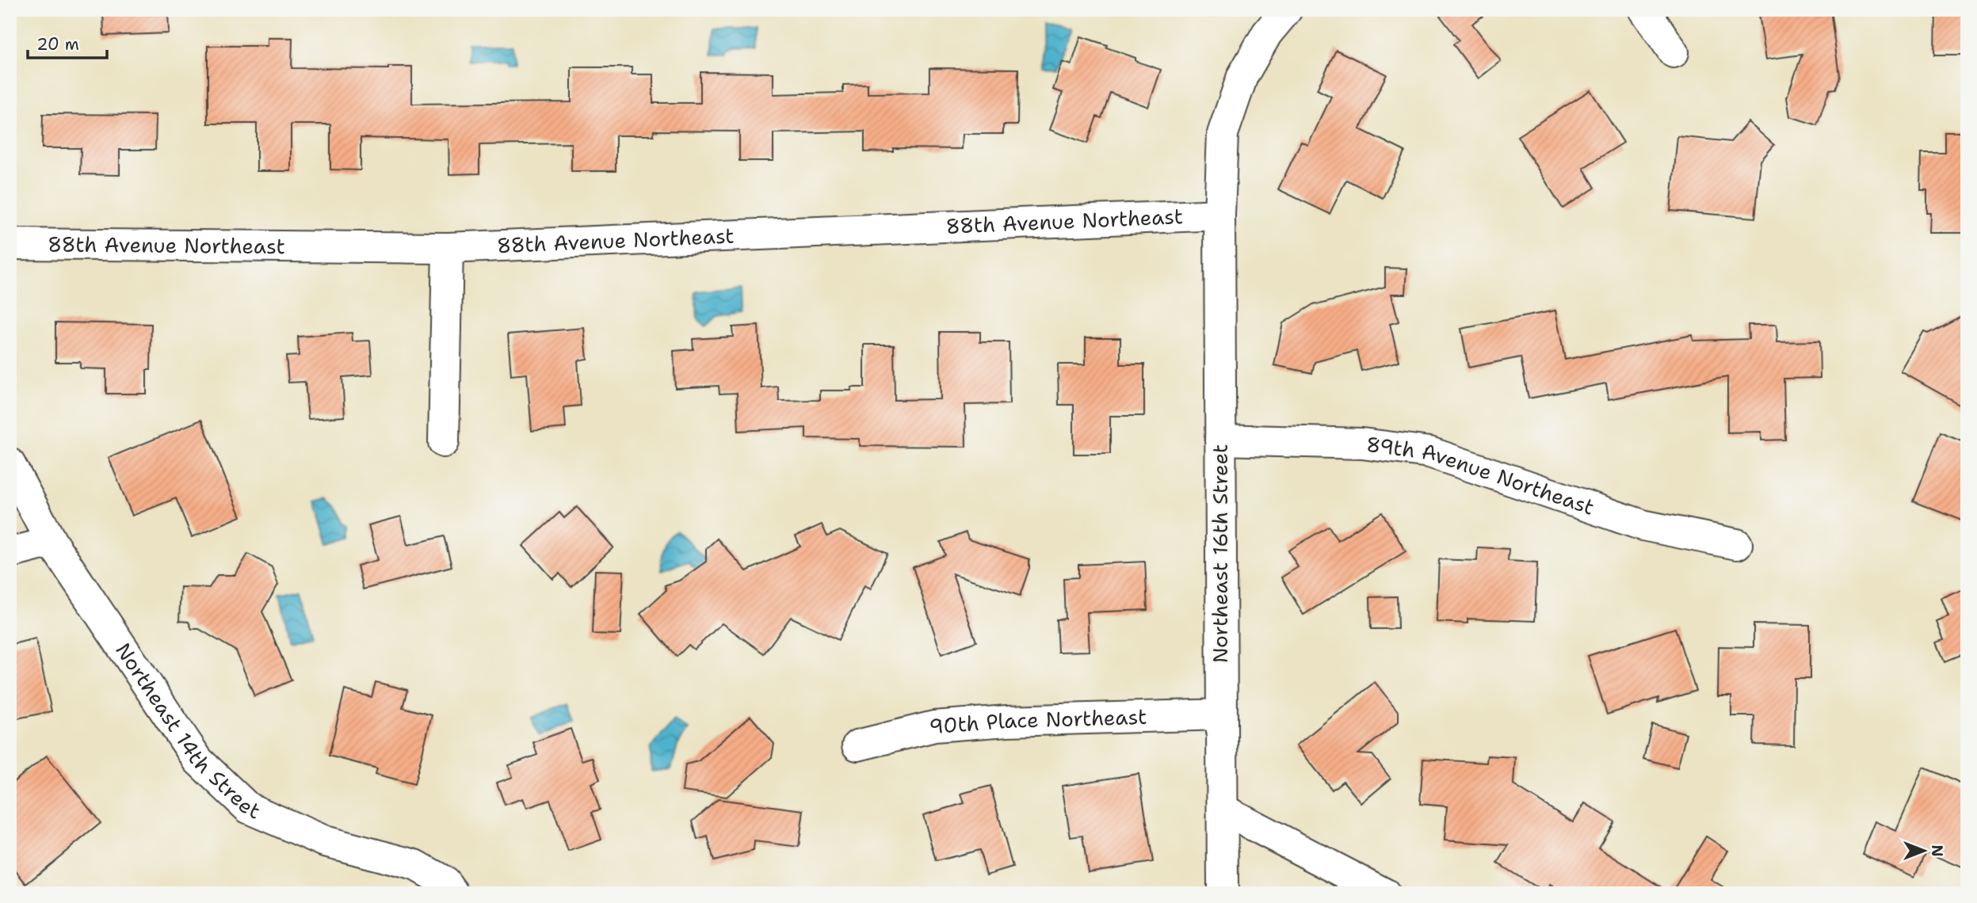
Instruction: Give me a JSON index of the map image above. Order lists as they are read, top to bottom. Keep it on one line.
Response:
{"streets":{"street":["88th Avenue Northeast","89th Avenue Northeast","Northeast 16th Street","90th Place Northeast","Northeast 14th Street"]},"crossings":[["88th Avenue Northeast","Northeast 16th Street"],["89th Avenue Northeast","Northeast 16th Street"],["Northeast 16th Street","90th Place Northeast"]],"scale_bar":"20 m","north":"right"}
